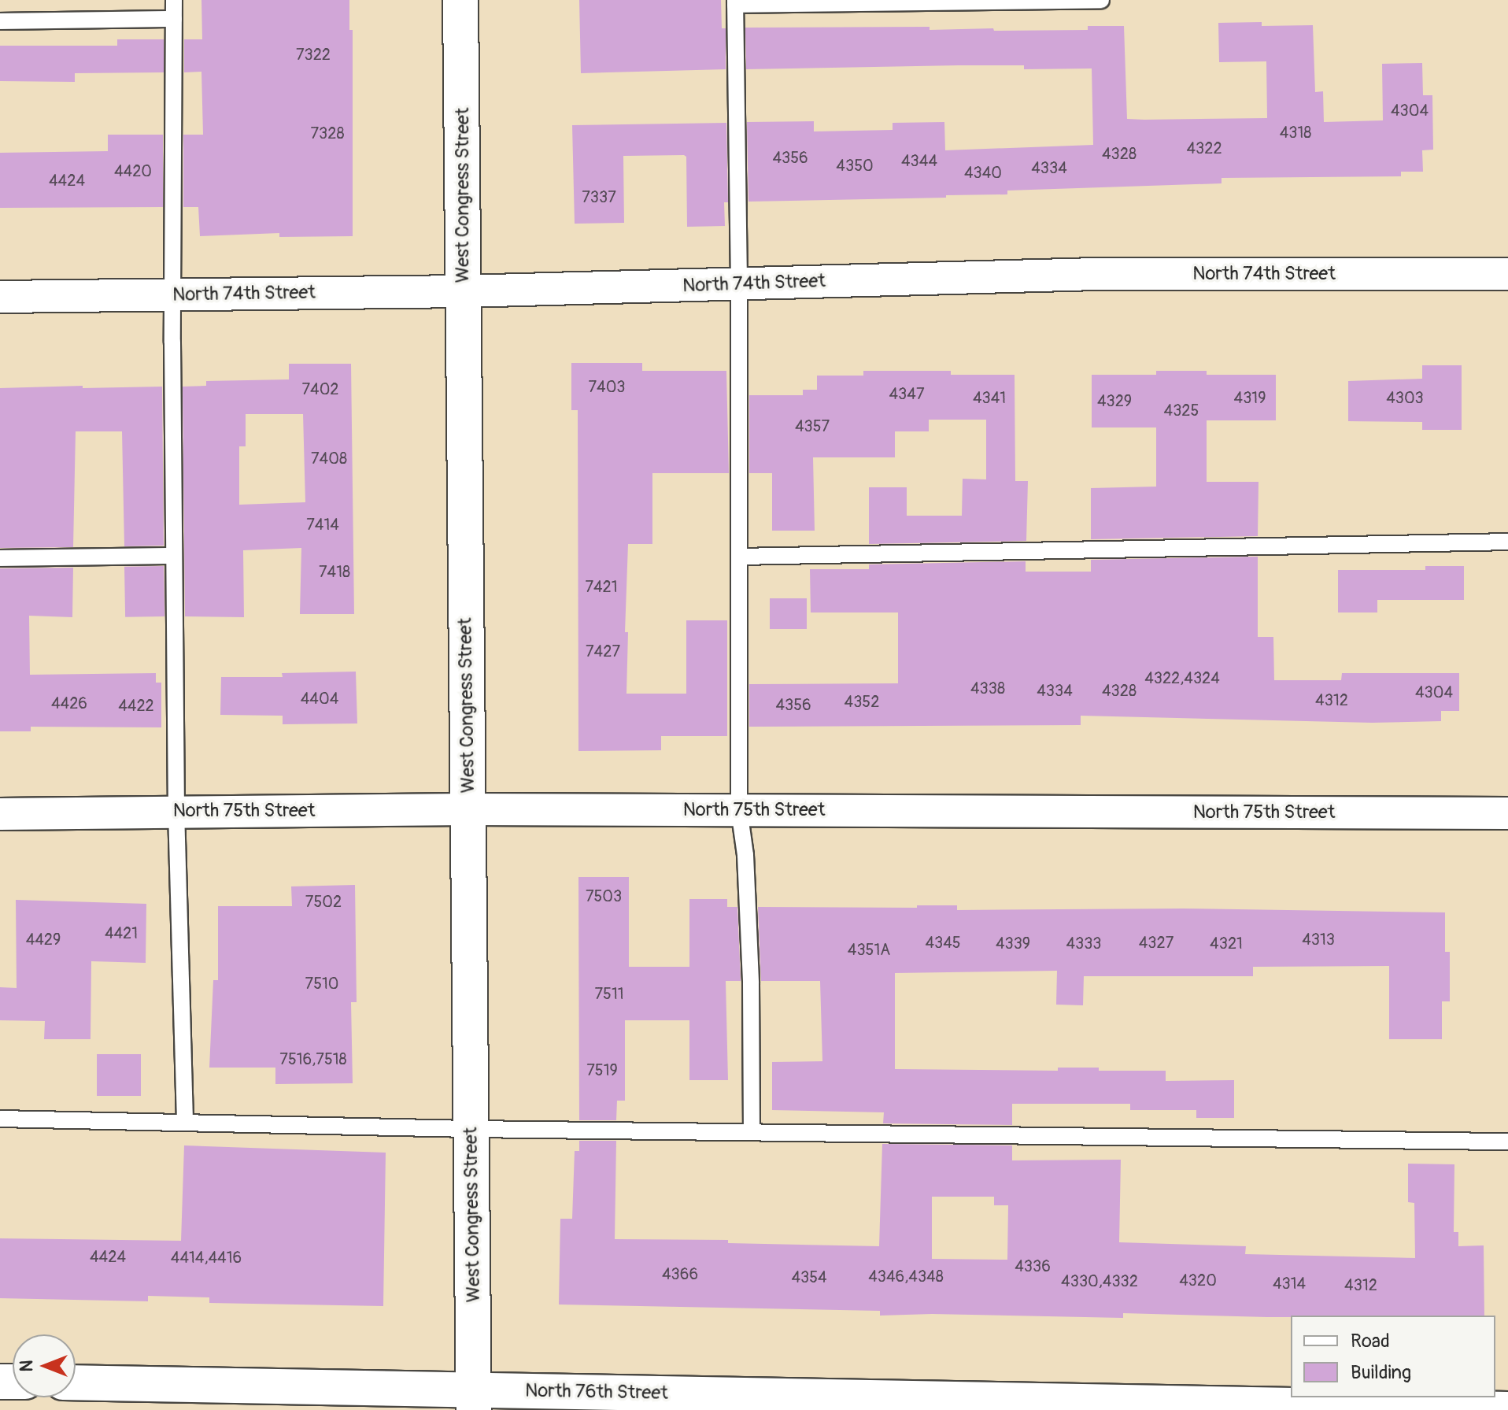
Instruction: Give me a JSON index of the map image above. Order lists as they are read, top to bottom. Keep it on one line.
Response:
{"streets":{"main road":["West Congress Street","North 76th Street"],"street":["North 74th Street","North 75th Street"]},"crossings":[["West Congress Street","North 74th Street"],["West Congress Street","North 75th Street"],["West Congress Street","North 76th Street"]],"house_numbers":["7322","4304","4318","7328","4322","4328","4356","4344","4350","4334","4420","4340","4424","7337","7403","7402","4347","4341","4319","4303","4329","4325","4357","7408","7414","7418","7421","7427","4322,4324","4338","4334","4328","4304","4404","4312","4352","4426","4356","4422","7503","7502","4421","4429","4313","4345","4327","4339","4333","4321","4351A","7510","7511","7516,7518","7519","4424","4414,4416","4336","4366","4346,4348","4354","4320","4330,4332","4314","4312"],"legend":["Road","Building"],"north":"left"}
